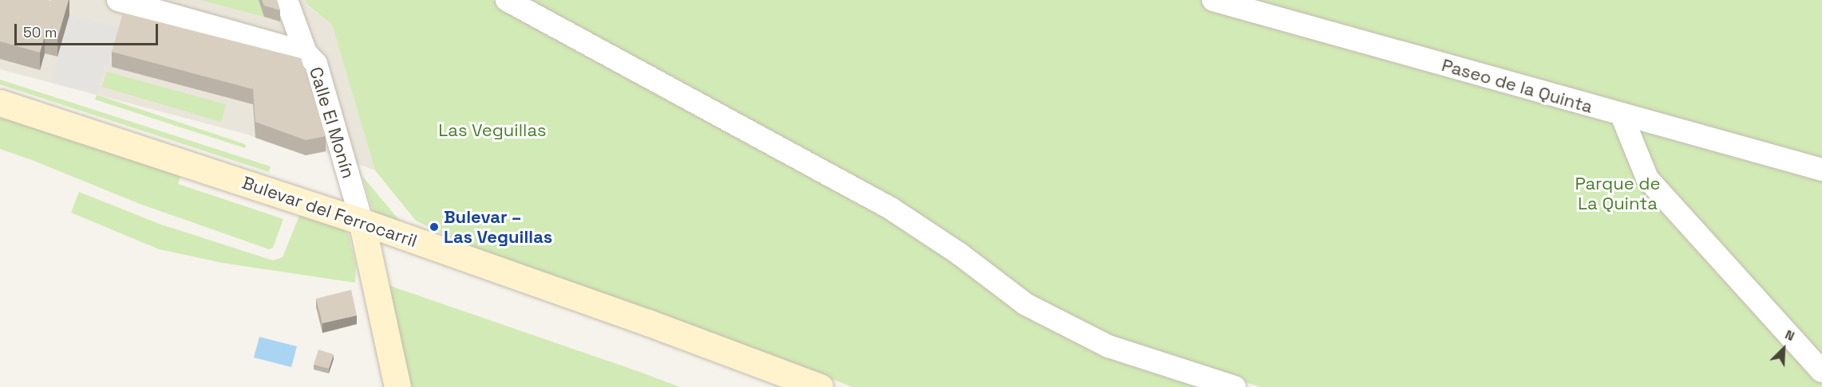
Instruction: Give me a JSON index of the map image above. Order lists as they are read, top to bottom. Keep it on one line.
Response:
{"streets":{"main road":["Bulevar del Ferrocarril"],"street":["Paseo de la Quinta","Calle El Monín"]},"crossings":[["Calle El Monín","Bulevar del Ferrocarril"]],"parks":["Las Veguillas","Parque de La Quinta"],"places":["Bulevar – Las Veguillas"],"scale_bar":"50 m","north":"top right"}
